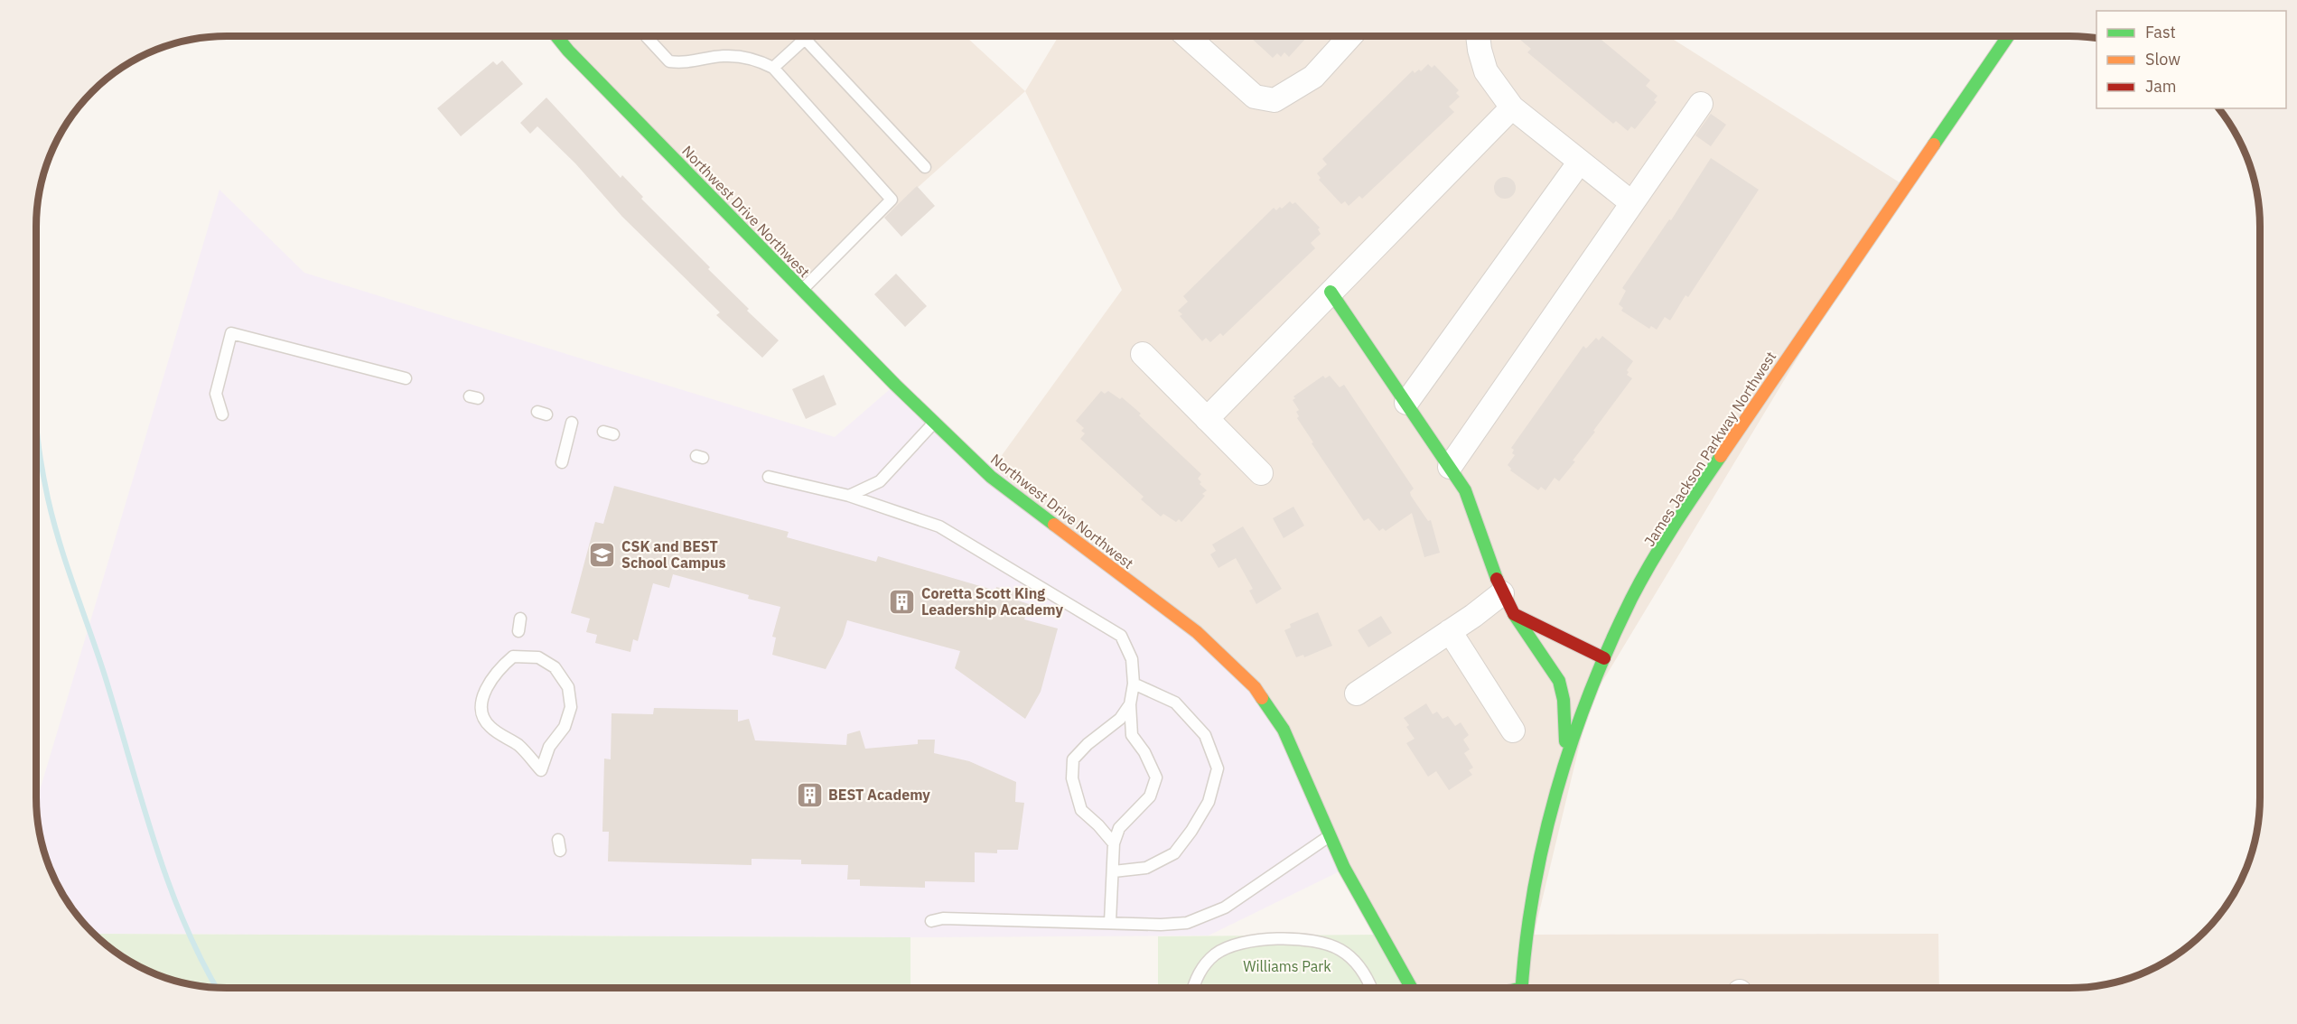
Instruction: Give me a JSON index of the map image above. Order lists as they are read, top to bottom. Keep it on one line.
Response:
{"streets":{"street":["Northwest Drive Northwest","James Jackson Parkway Northwest"]},"parks":["Williams Park"],"places":{"school or university":["CSK and BEST School Campus"],"building":["Coretta Scott King Leadership Academy","BEST Academy"]},"legend":["Fast","Slow","Jam"]}
